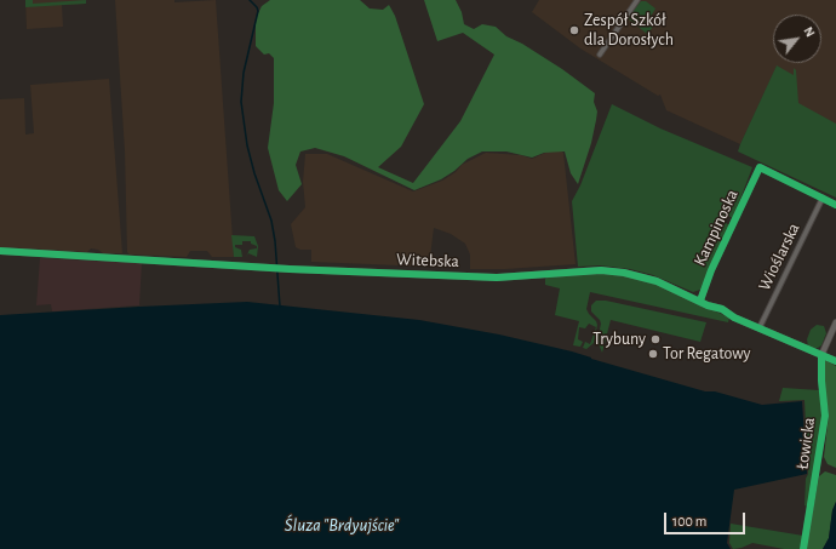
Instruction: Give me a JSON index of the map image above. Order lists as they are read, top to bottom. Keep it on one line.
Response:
{"streets":{"street":["Kampinoska","Wioślarska","Witebska","Łowicka"]},"crossings":[["Kampinoska","Wioślarska"],["Kampinoska","Witebska"],["Wioślarska","Witebska"],["Witebska","Łowicka"]],"water":["Śluza \"Brdyujście\""],"places":["Zespół Szkół dla Dorosłych","Trybuny","Tor Regatowy"],"scale_bar":"100 m","north":"top right"}
